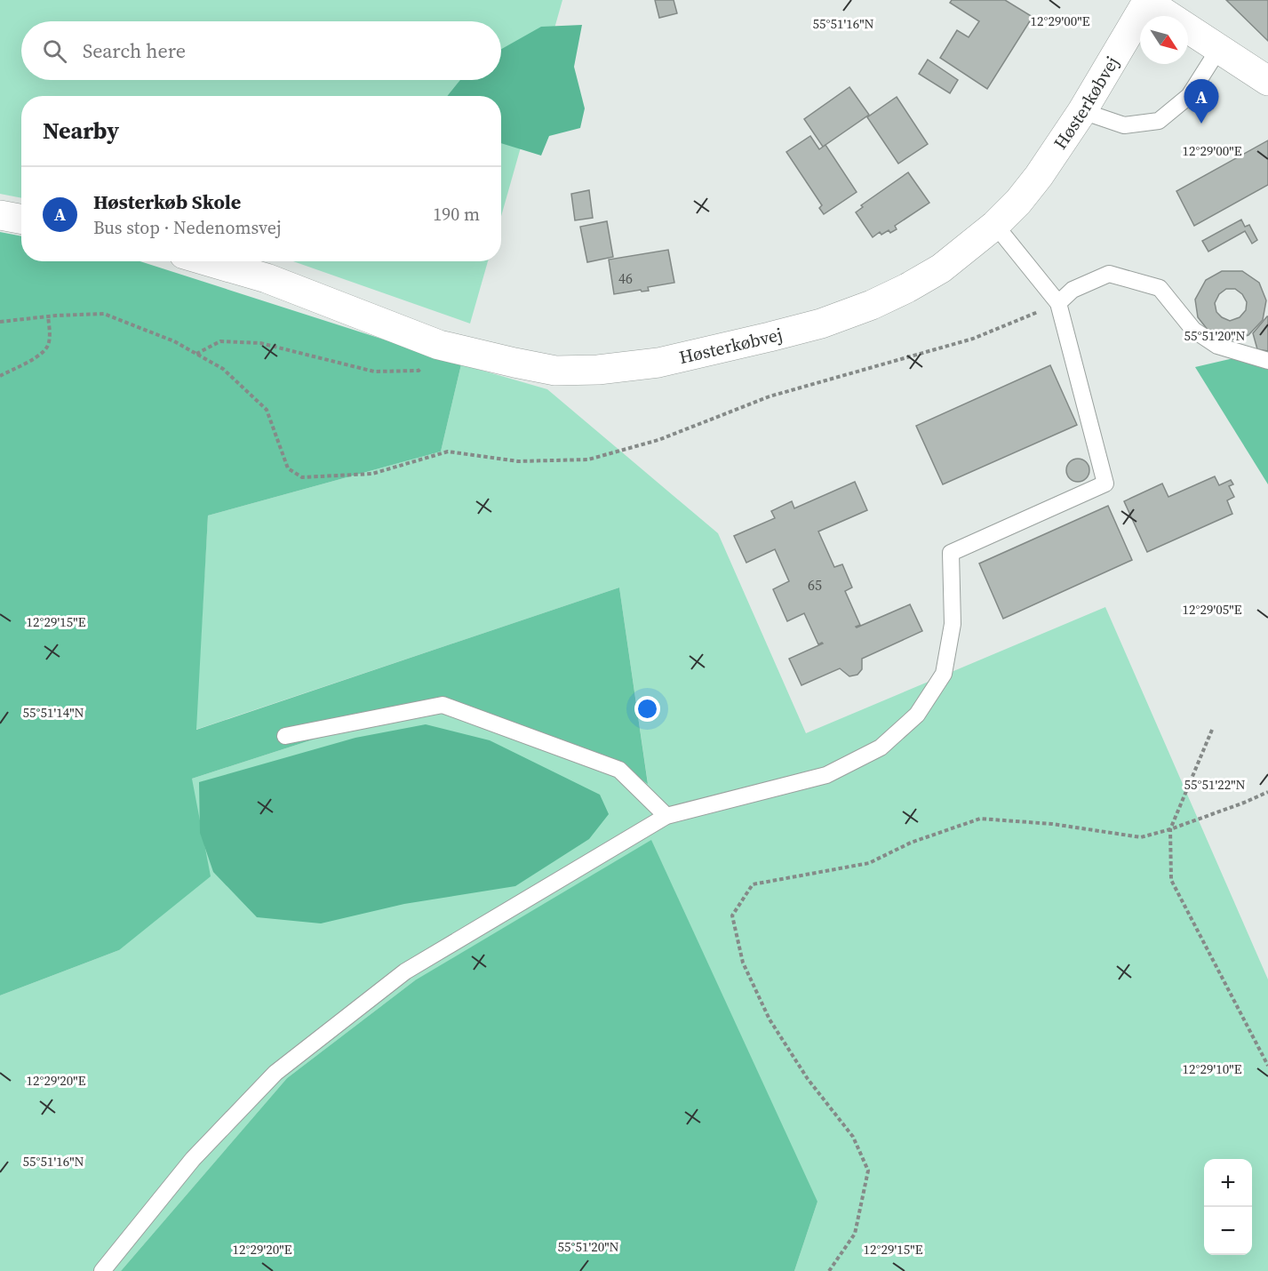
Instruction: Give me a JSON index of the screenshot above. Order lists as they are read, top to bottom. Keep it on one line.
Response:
{"streets":{"street":["Høsterkøbvej"]},"house_numbers":["46","65"],"north":"bottom right","page":{"search":"Search here","pins":"A","heading":"Nearby","list":[{"mark":"A","name":"Høsterkøb Skole","note":"Bus stop · Nedenomsvej","value":"190 m"}],"map_buttons":["+","−"]},"coordinates":["12°29'00\"E","55°51'16\"N","55°51'20\"N","12°29'05\"E","12°29'15\"E","55°51'14\"N","55°51'22\"N","12°29'10\"E","12°29'20\"E"]}
